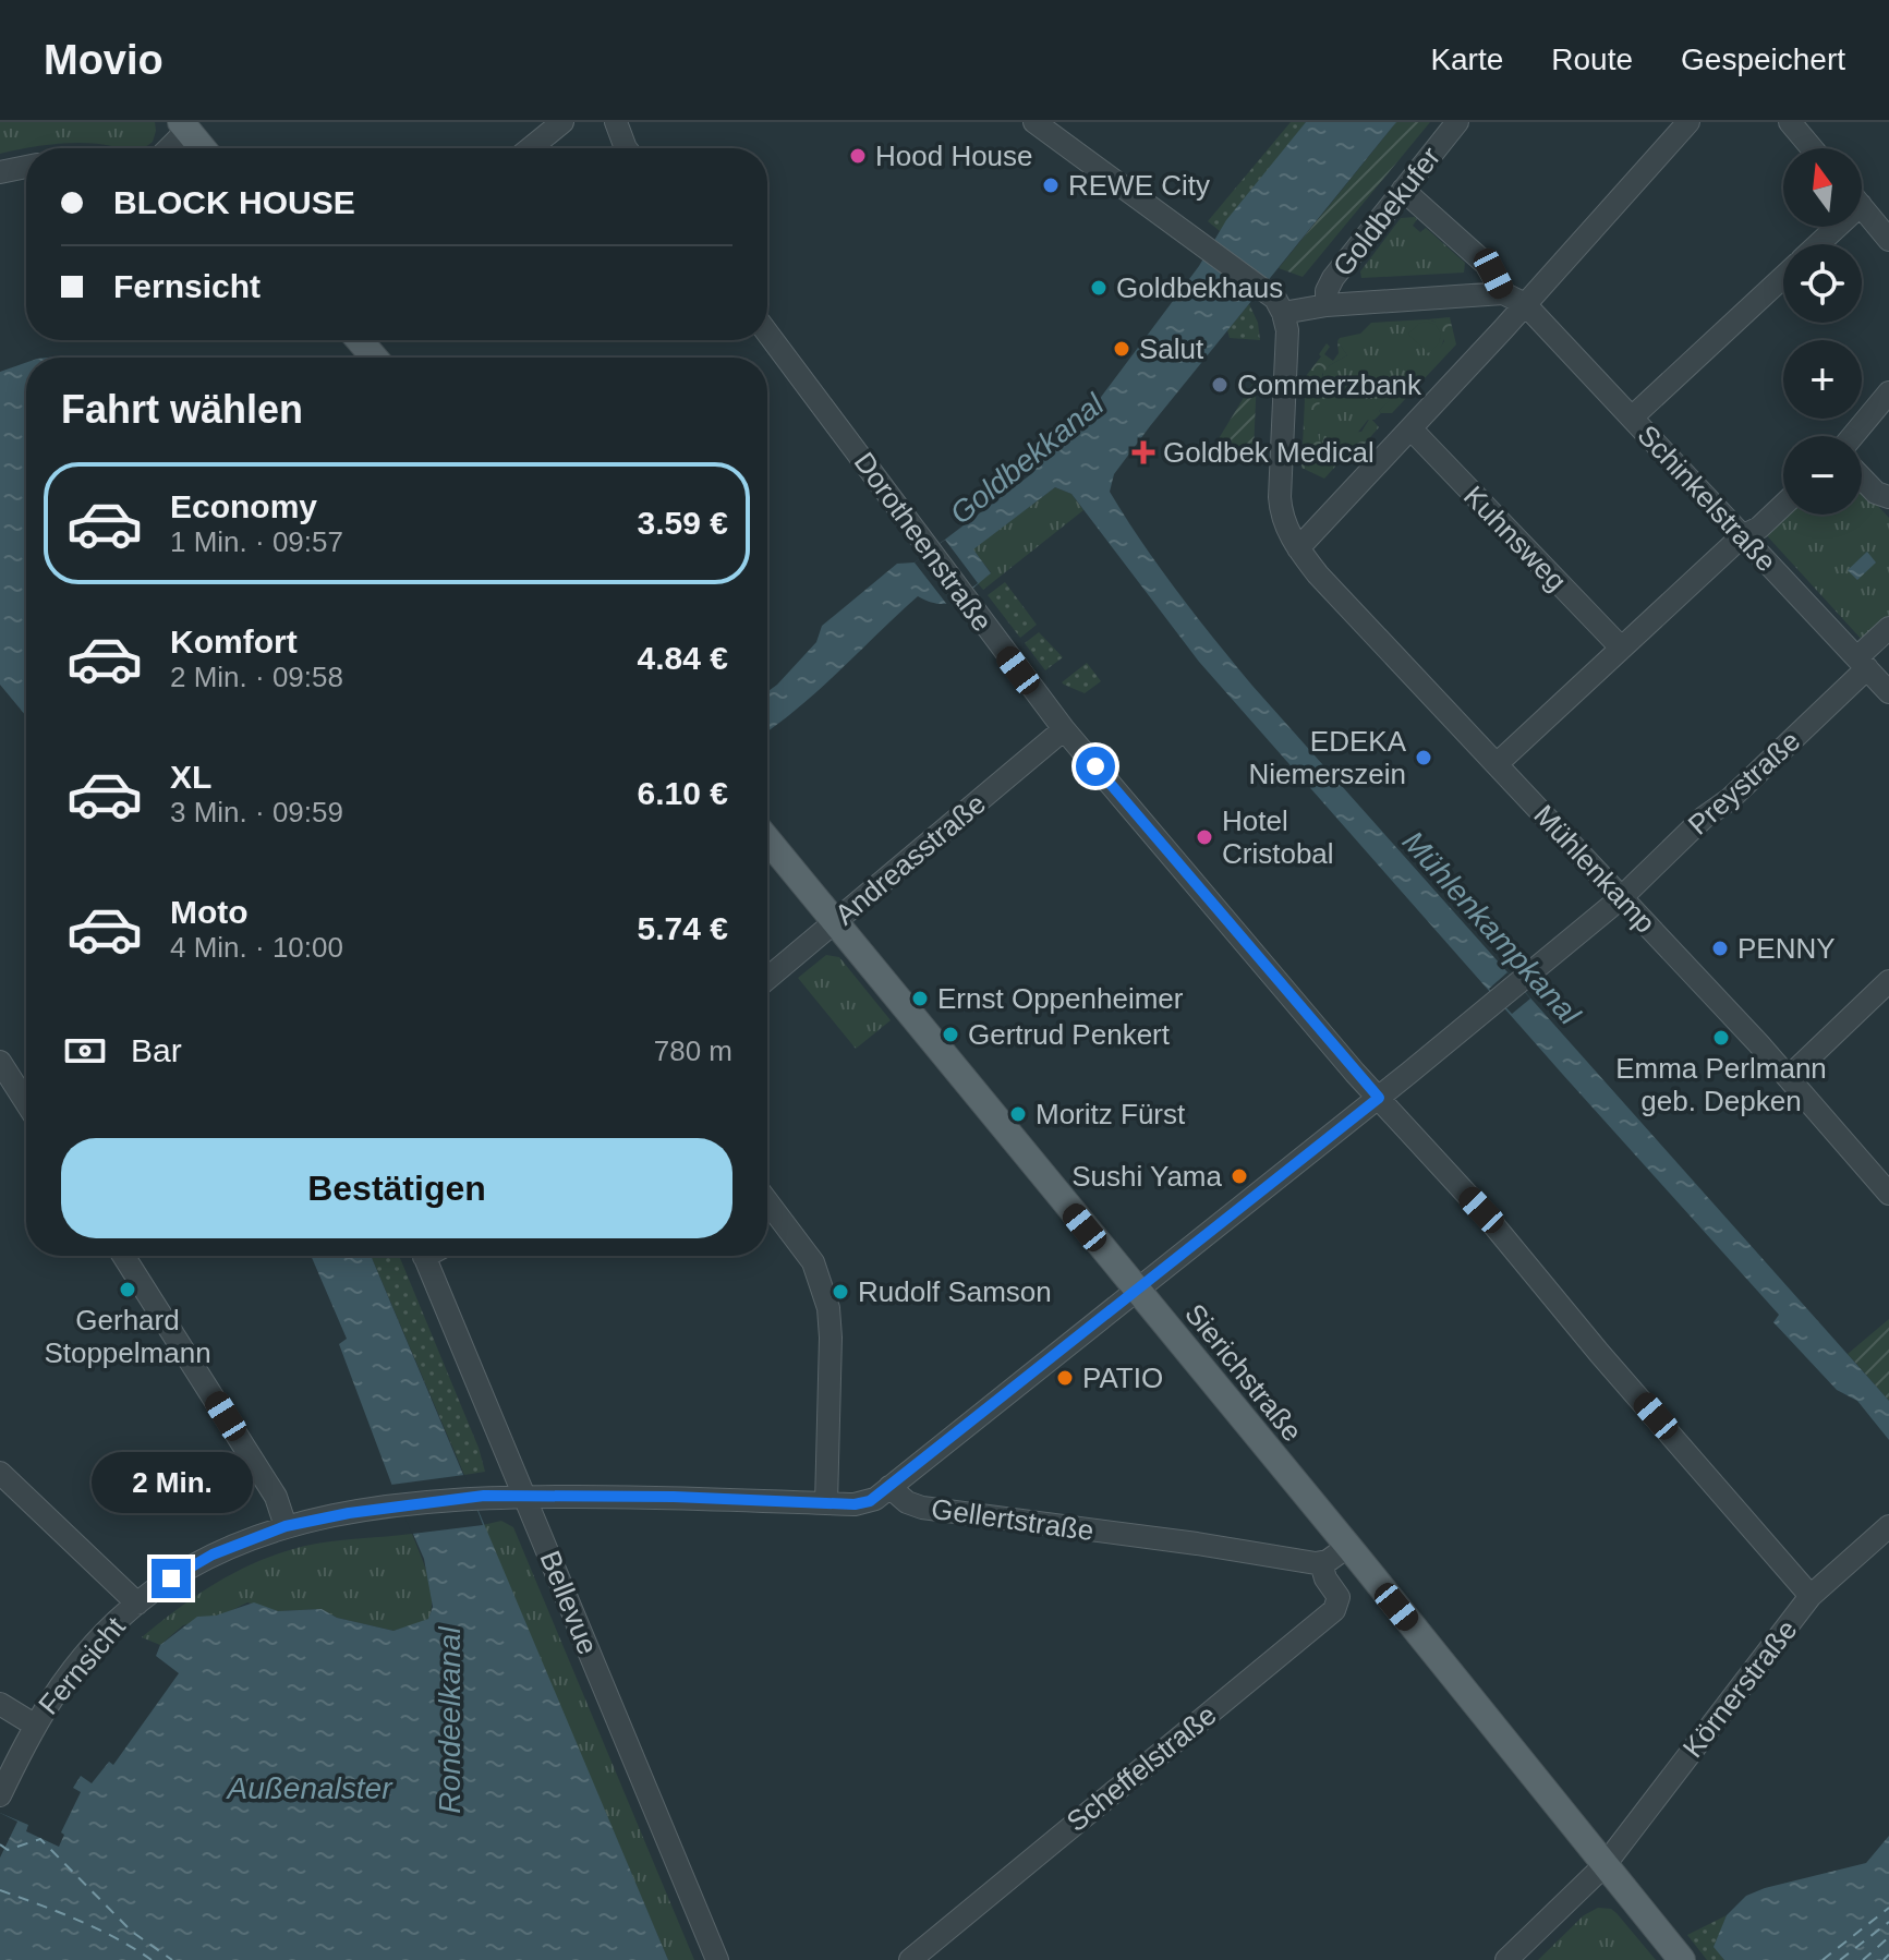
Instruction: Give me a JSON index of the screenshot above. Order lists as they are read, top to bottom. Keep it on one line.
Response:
{"streets":{"main road":["Sierichstraße"],"street":["Goldbekufer","Schinkelstraße","Kuhnsweg","Dorotheenstraße","Preystraße","Andreasstraße","Mühlenkamp","Gellertstraße","Bellevue","Fernsicht","Körnerstraße","Scheffelstraße"]},"crossings":[["Schinkelstraße","Preystraße"],["Dorotheenstraße","Preystraße"],["Dorotheenstraße","Andreasstraße"],["Dorotheenstraße","Körnerstraße"],["Preystraße","Mühlenkamp"],["Preystraße","Sierichstraße"],["Preystraße","Gellertstraße"],["Andreasstraße","Sierichstraße"],["Sierichstraße","Körnerstraße"],["Gellertstraße","Scheffelstraße"],["Bellevue","Fernsicht"]],"water":["Goldbekkanal","Mühlenkampkanal","Rondeelkanal","Außenalster"],"places":{"other":["Hood House","REWE City","Goldbekhaus","Salut","Commerzbank","EDEKA Niemerszein","Hotel Cristobal","PENNY","Ernst Oppenheimer","Gertrud Penkert","Emma Perlmann geb. Depken","Moritz Fürst","Sushi Yama","Gerhard Stoppelmann","Rudolf Samson","PATIO"],"health":["Goldbek Medical"]},"north":"top","page":{"header":"Movio","nav":["Karte","Route","Gespeichert"],"map_buttons":["+","−"],"banner":["BLOCK HOUSE","Fernsicht"],"heading":"Fahrt wählen","list":[{"name":"Economy","note":"1 Min. · 09:57","value":"3.59 €"},{"name":"Komfort","note":"2 Min. · 09:58","value":"4.84 €"},{"name":"XL","note":"3 Min. · 09:59","value":"6.10 €"},{"name":"Moto","note":"4 Min. · 10:00","value":"5.74 €"}],"pay":["Bar","780 m"],"buttons":"Bestätigen","bubble":"2 Min."}}
